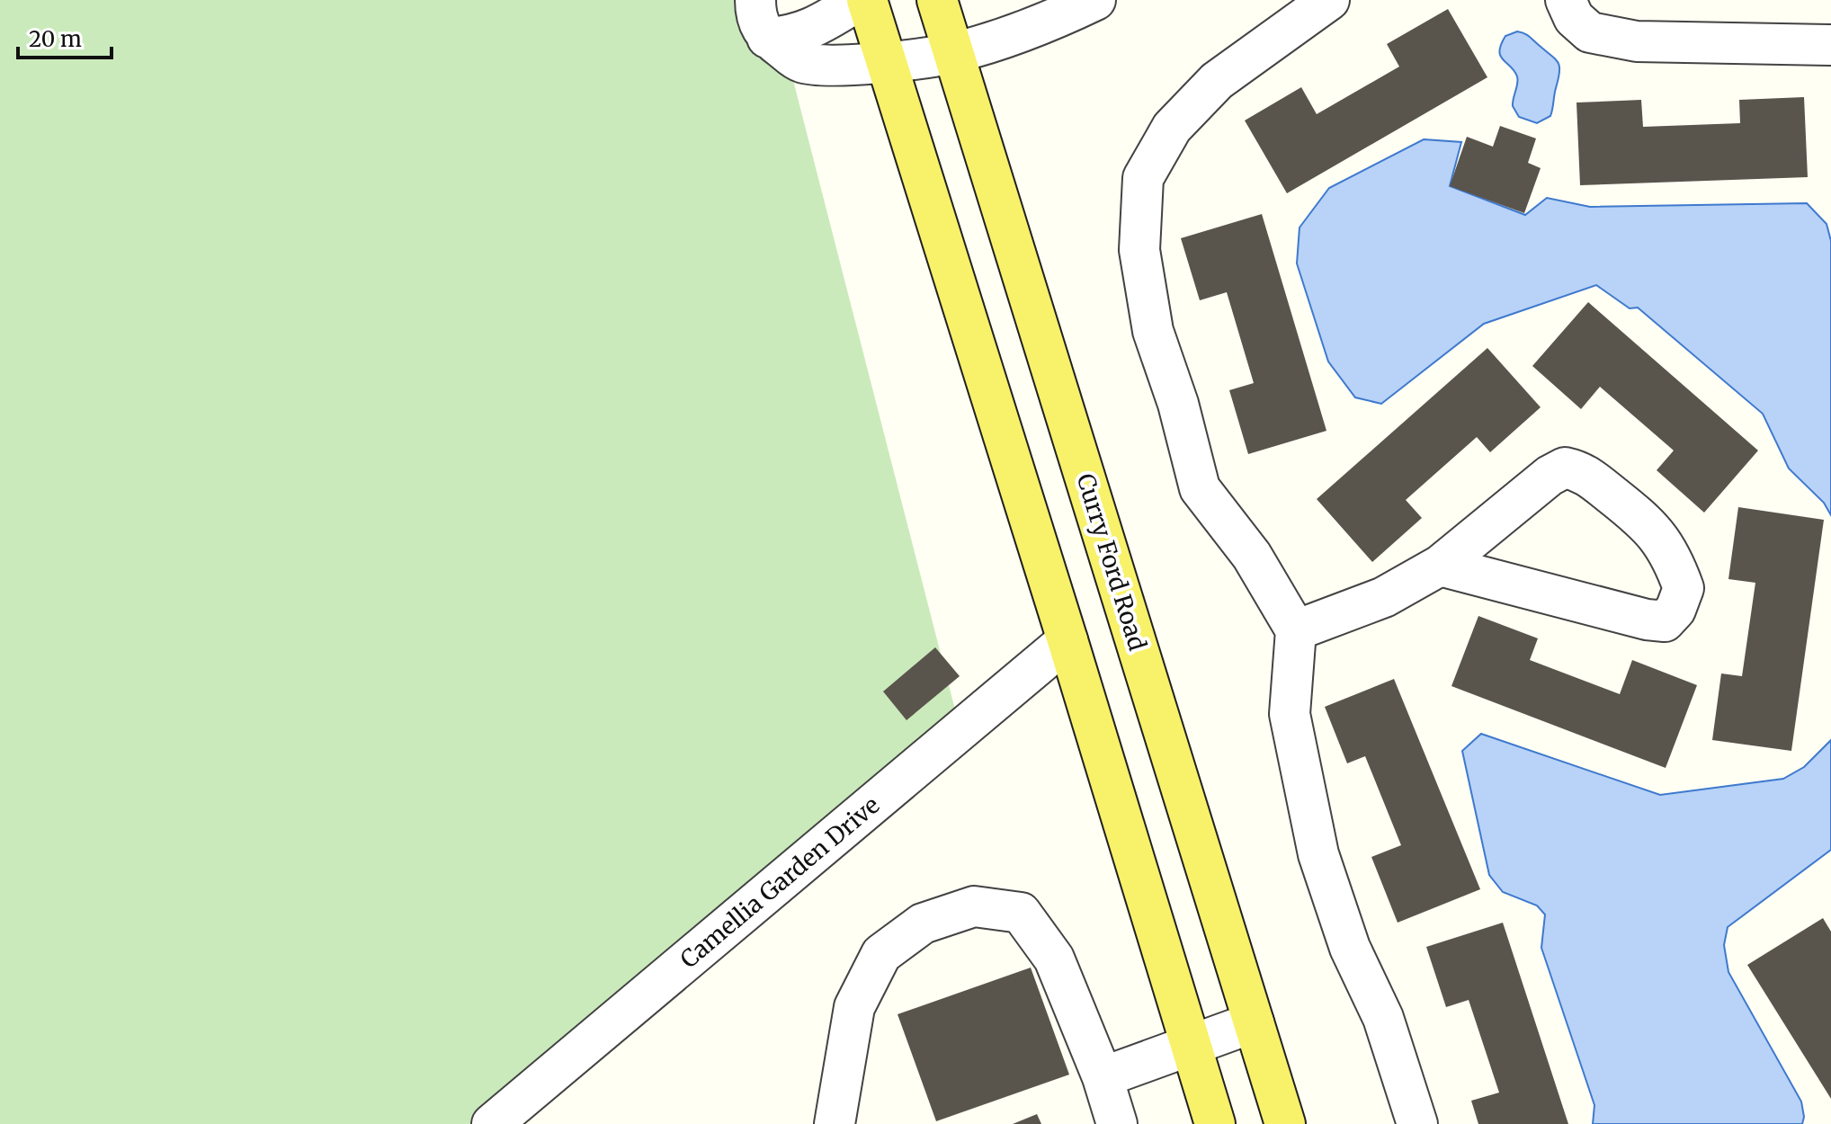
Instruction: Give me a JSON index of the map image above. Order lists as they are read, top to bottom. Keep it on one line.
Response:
{"streets":{"main road":["Curry Ford Road"],"street":["Camellia Garden Drive"]},"scale_bar":"20 m"}
